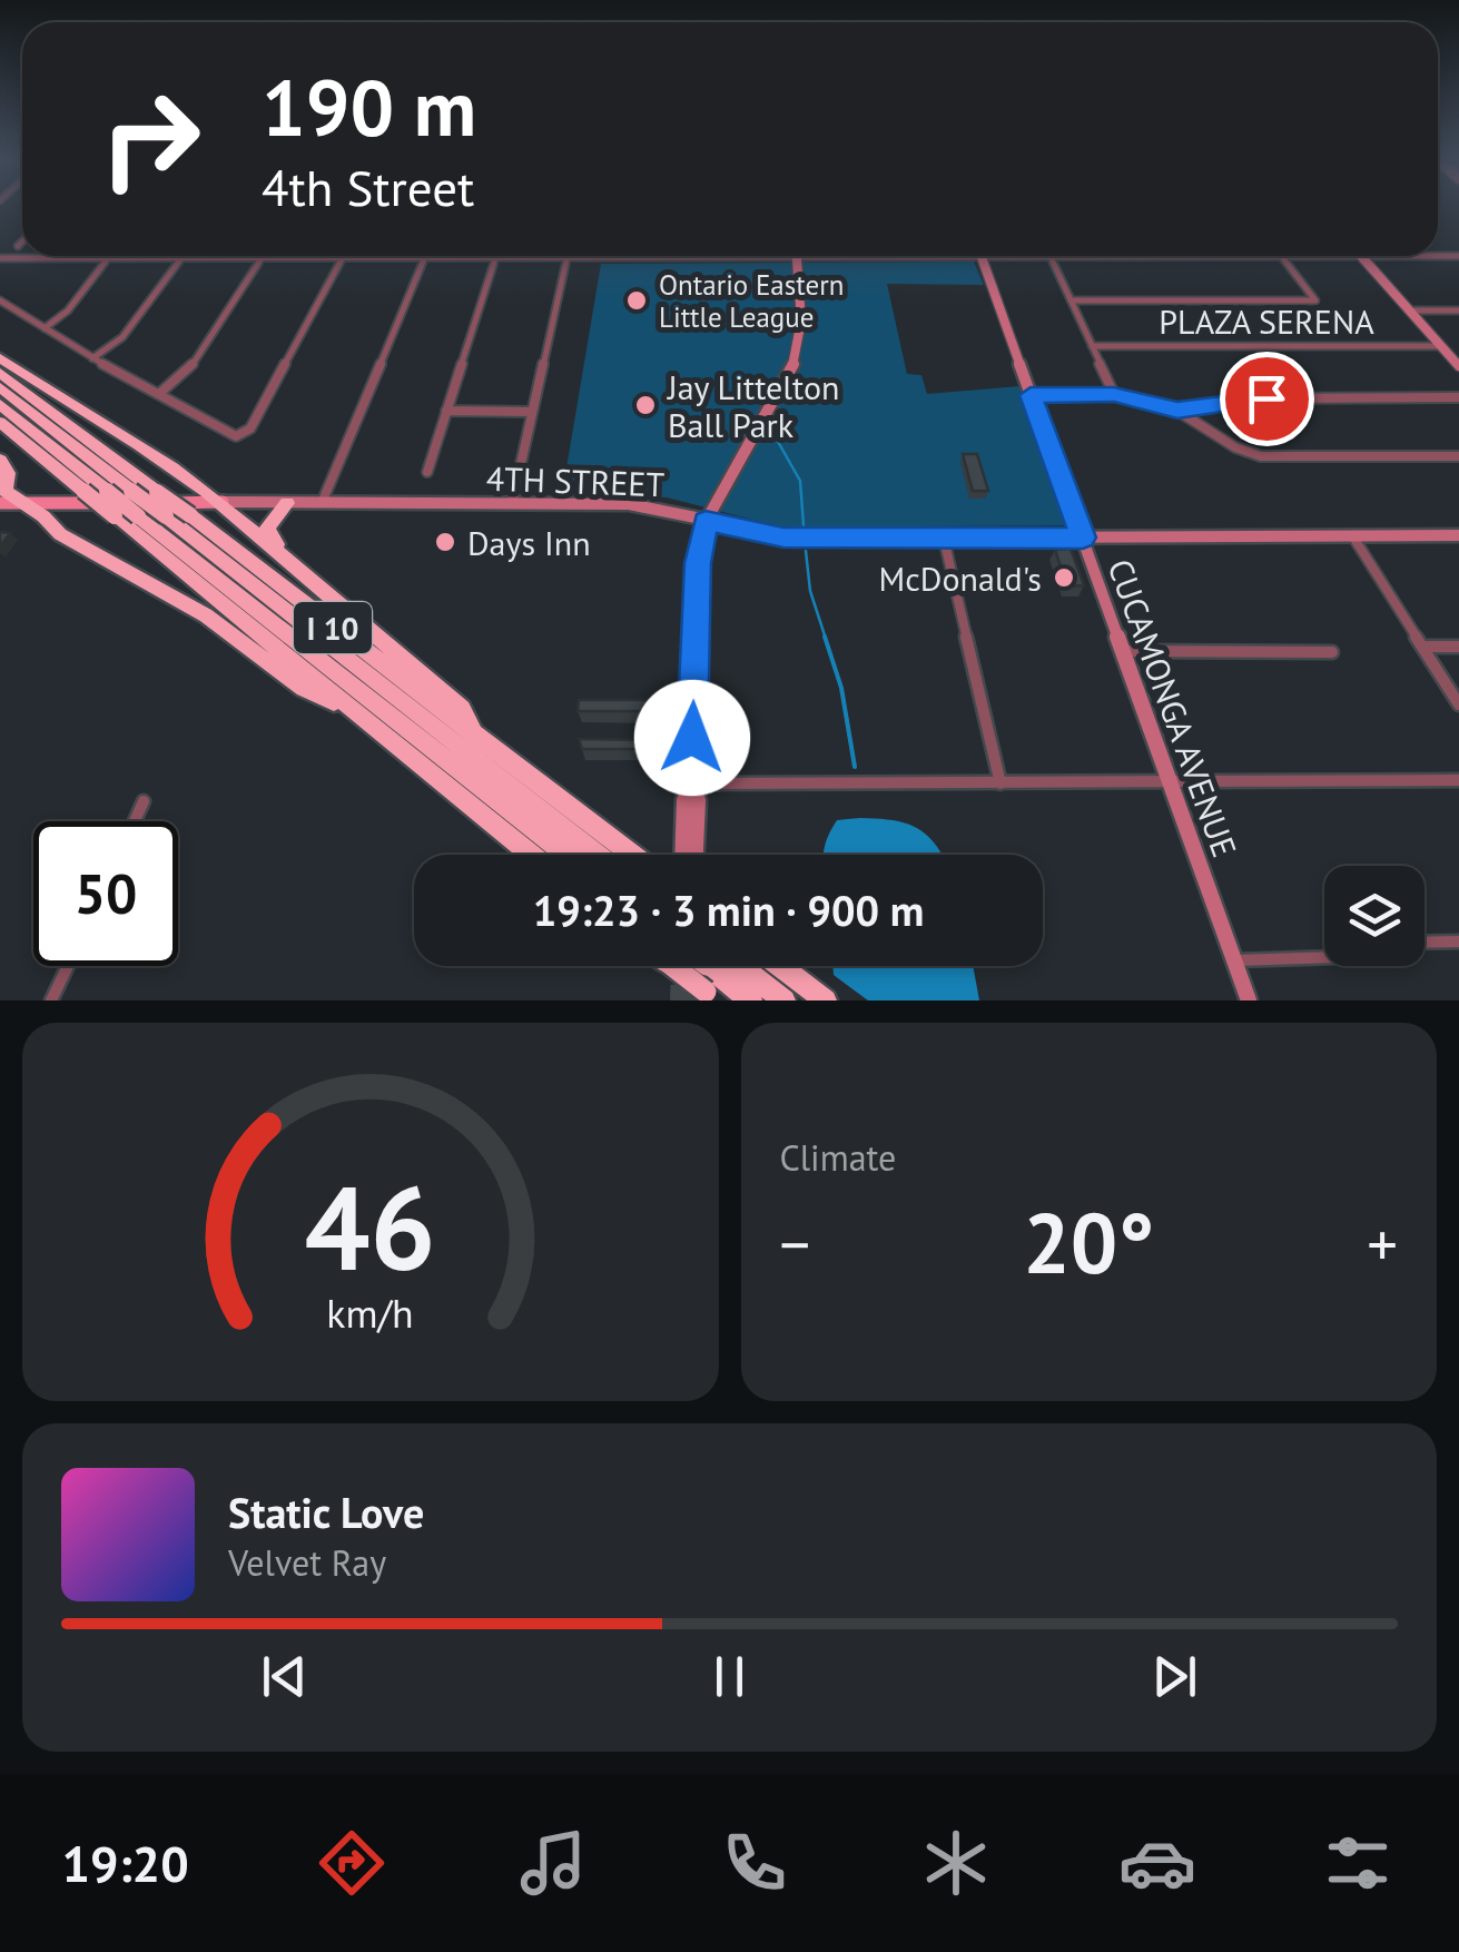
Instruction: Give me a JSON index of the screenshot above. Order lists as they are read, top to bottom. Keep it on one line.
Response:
{"streets":{"highway":["I 10"],"main road":["4TH STREET","CUCAMONGA AVENUE"],"street":["PLAZA SERENA"]},"crossings":[["4TH STREET","CUCAMONGA AVENUE"]],"places":["Ontario Eastern Little League","Jay Littelton Ball Park","Days Inn","McDonald's"],"page":{"turn":["190 m","4th Street"],"limit":"50","trip":"19:23 · 3 min · 900 m","tile":"Climate","heat":["−","20°","+"],"song":["Static Love","Velvet Ray"],"tabs":"19:20","gauge":["46","km/h"]}}
